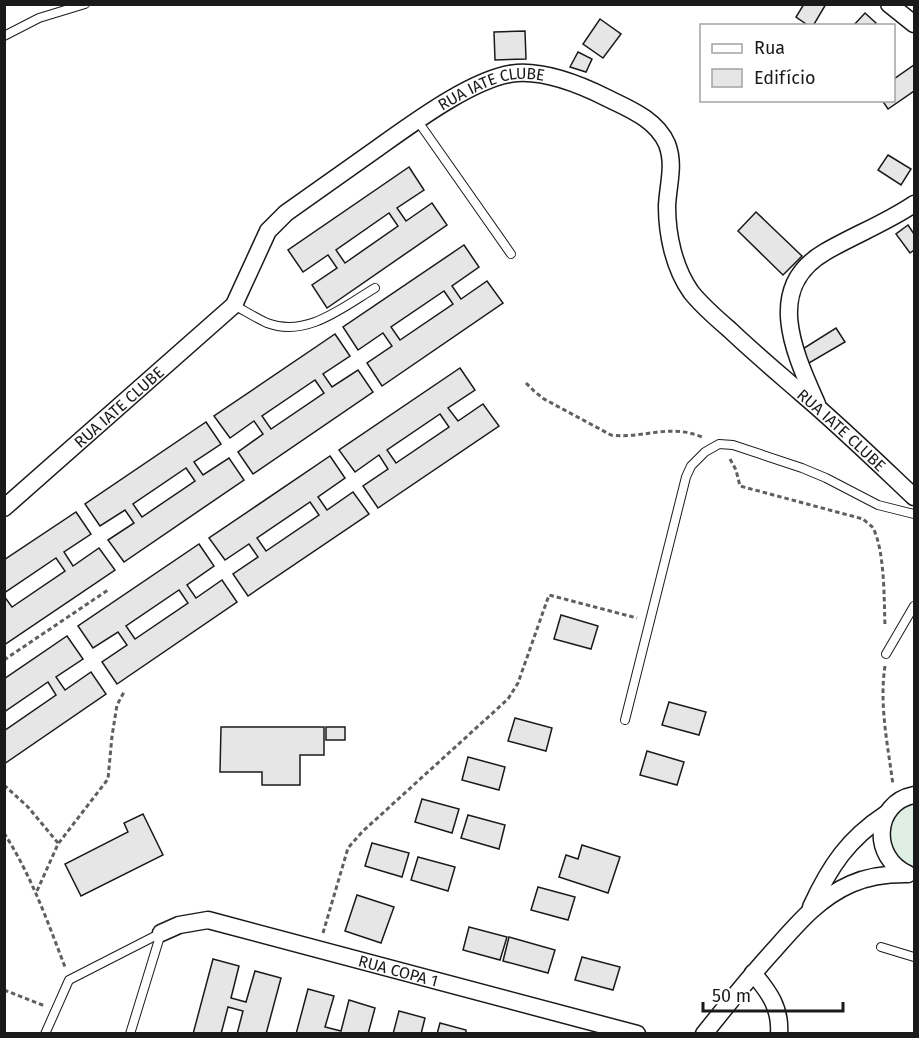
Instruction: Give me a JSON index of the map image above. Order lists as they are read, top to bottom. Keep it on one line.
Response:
{"streets":{"street":["RUA IATE CLUBE","RUA COPA 1"]},"legend":["Rua","Edifício"],"scale_bar":"50 m"}
